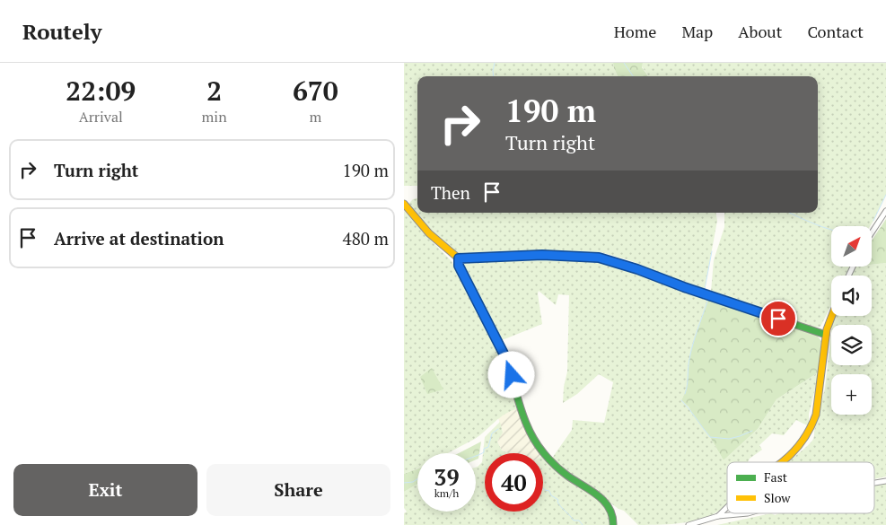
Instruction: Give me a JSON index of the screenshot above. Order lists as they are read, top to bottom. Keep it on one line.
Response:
{"legend":["Fast","Slow"],"north":"top right","page":{"header":"Routely","nav":["Home","Map","About","Contact"],"eta":["22:09","Arrival","2","min","670","m"],"turn":["190 m","Turn right"],"list":[{"name":"Turn right","value":"190 m"},{"name":"Arrive at destination","value":"480 m"}],"then":"Then","map_buttons":"+","speed":"39 km/h","limit":"40","buttons":["Exit","Share"]}}
